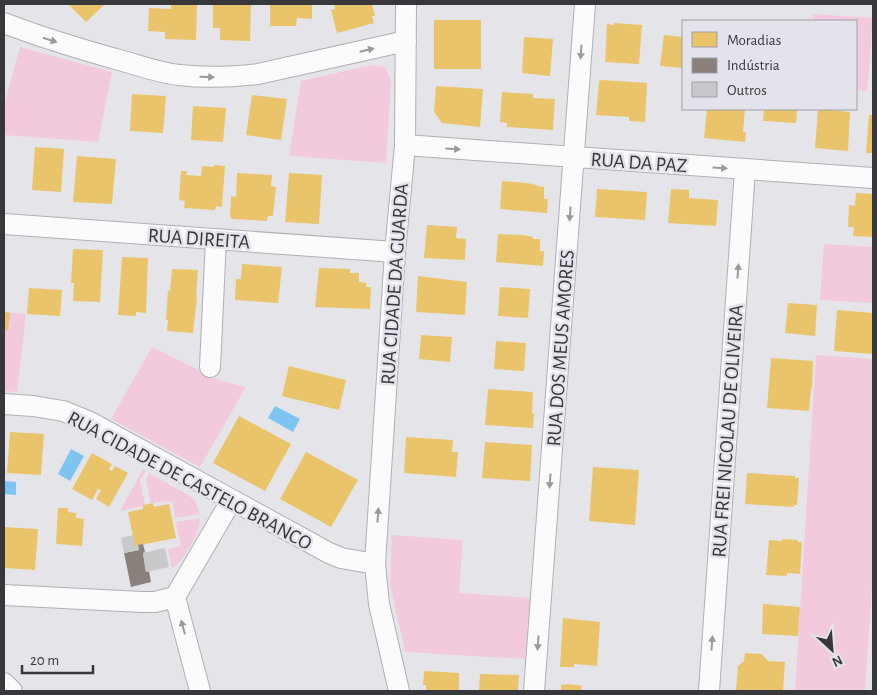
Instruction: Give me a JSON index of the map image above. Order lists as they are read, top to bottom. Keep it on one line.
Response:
{"streets":{"street":["RUA DA PAZ","RUA DIREITA","RUA CIDADE DA GUARDA","RUA DOS MEUS AMORES","RUA FREI NICOLAU DE OLIVEIRA","RUA CIDADE DE CASTELO BRANCO"]},"crossings":[["RUA DA PAZ","RUA CIDADE DA GUARDA"],["RUA DA PAZ","RUA DOS MEUS AMORES"],["RUA DA PAZ","RUA FREI NICOLAU DE OLIVEIRA"],["RUA DIREITA","RUA CIDADE DA GUARDA"],["RUA CIDADE DA GUARDA","RUA CIDADE DE CASTELO BRANCO"]],"one_way":["RUA DA PAZ","RUA DOS MEUS AMORES","RUA FREI NICOLAU DE OLIVEIRA"],"legend":["Moradias","Indústria","Outros"],"scale_bar":"20 m","north":"bottom right"}
